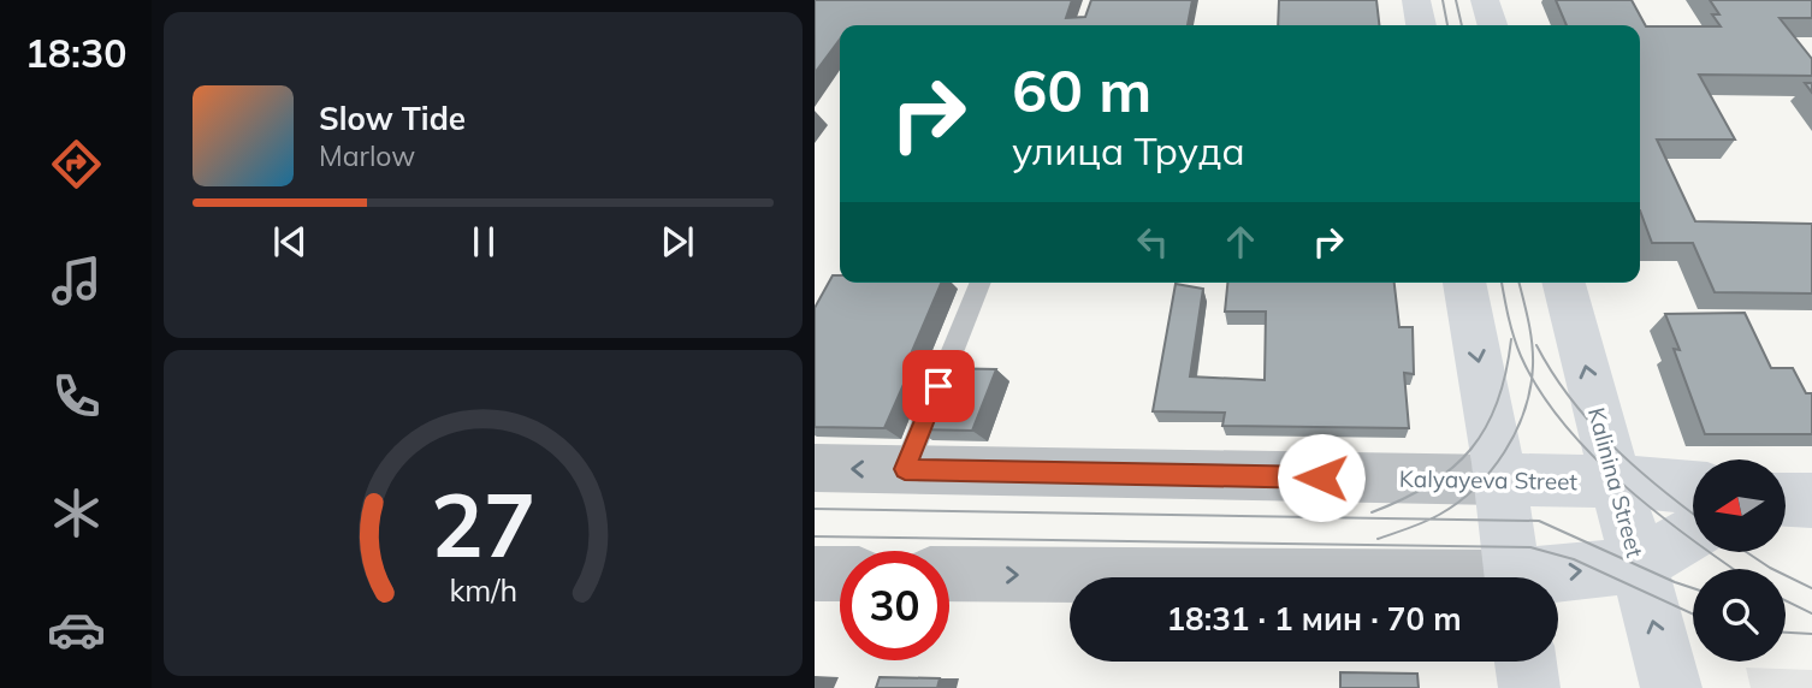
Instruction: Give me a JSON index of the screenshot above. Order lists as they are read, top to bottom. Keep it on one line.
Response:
{"streets":{"main road":["Kalyayeva Street","Kalinina Street"]},"crossings":[["Kalyayeva Street","Kalinina Street"]],"north":"left","page":{"tabs":"18:30","turn":["60 m","улица Труда"],"song":["Slow Tide","Marlow"],"limit":"30","trip":"18:31 · 1 мин · 70 m","gauge":["27","km/h"]}}
